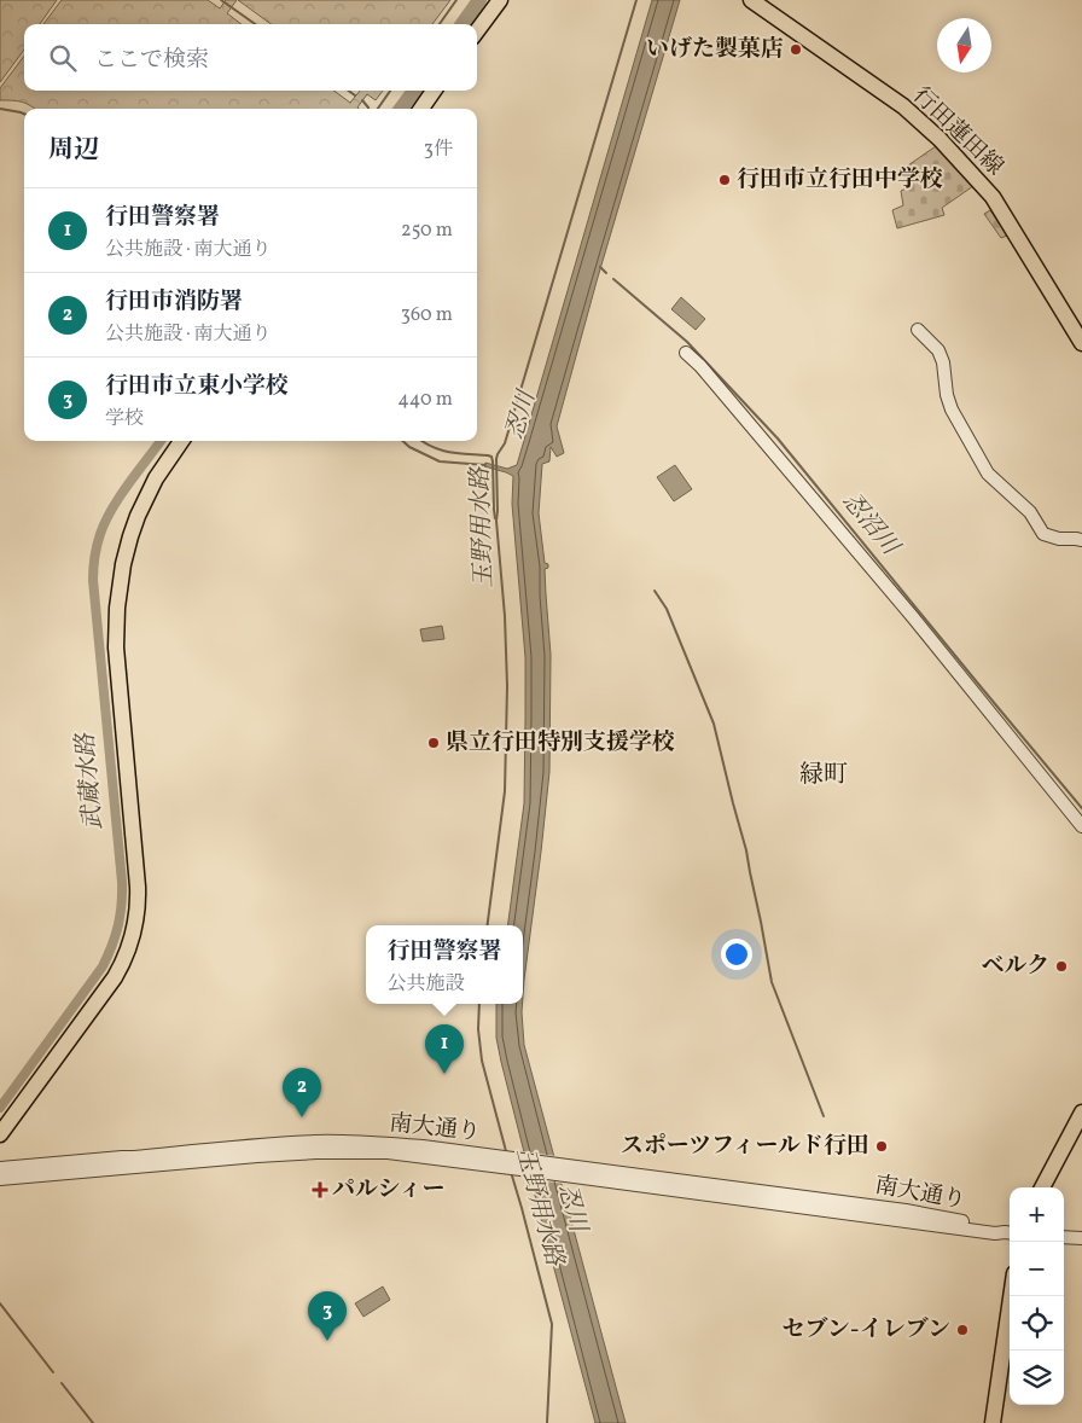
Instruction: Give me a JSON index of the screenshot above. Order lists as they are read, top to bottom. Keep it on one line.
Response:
{"streets":{"main road":["行田蓮田線"],"street":["南大通り"]},"districts":["緑町"],"water":["忍川","忍沼川","玉野用水路","武蔵水路"],"places":{"other":["いげた製菓店","行田市立行田中学校","県立行田特別支援学校","ベルク","スポーツフィールド行田","セブン-イレブン"],"health":["パルシィー"]},"north":"bottom","page":{"search":"ここで検索","heading":["周辺","3件"],"list":[{"mark":"1","name":"行田警察署","note":"公共施設 · 南大通り","value":"250 m"},{"mark":"2","name":"行田市消防署","note":"公共施設 · 南大通り","value":"360 m"},{"mark":"3","name":"行田市立東小学校","note":"学校","value":"440 m"}],"popup":["行田警察署","公共施設"],"pins":["1","2","3"],"map_buttons":["+","−"]}}
